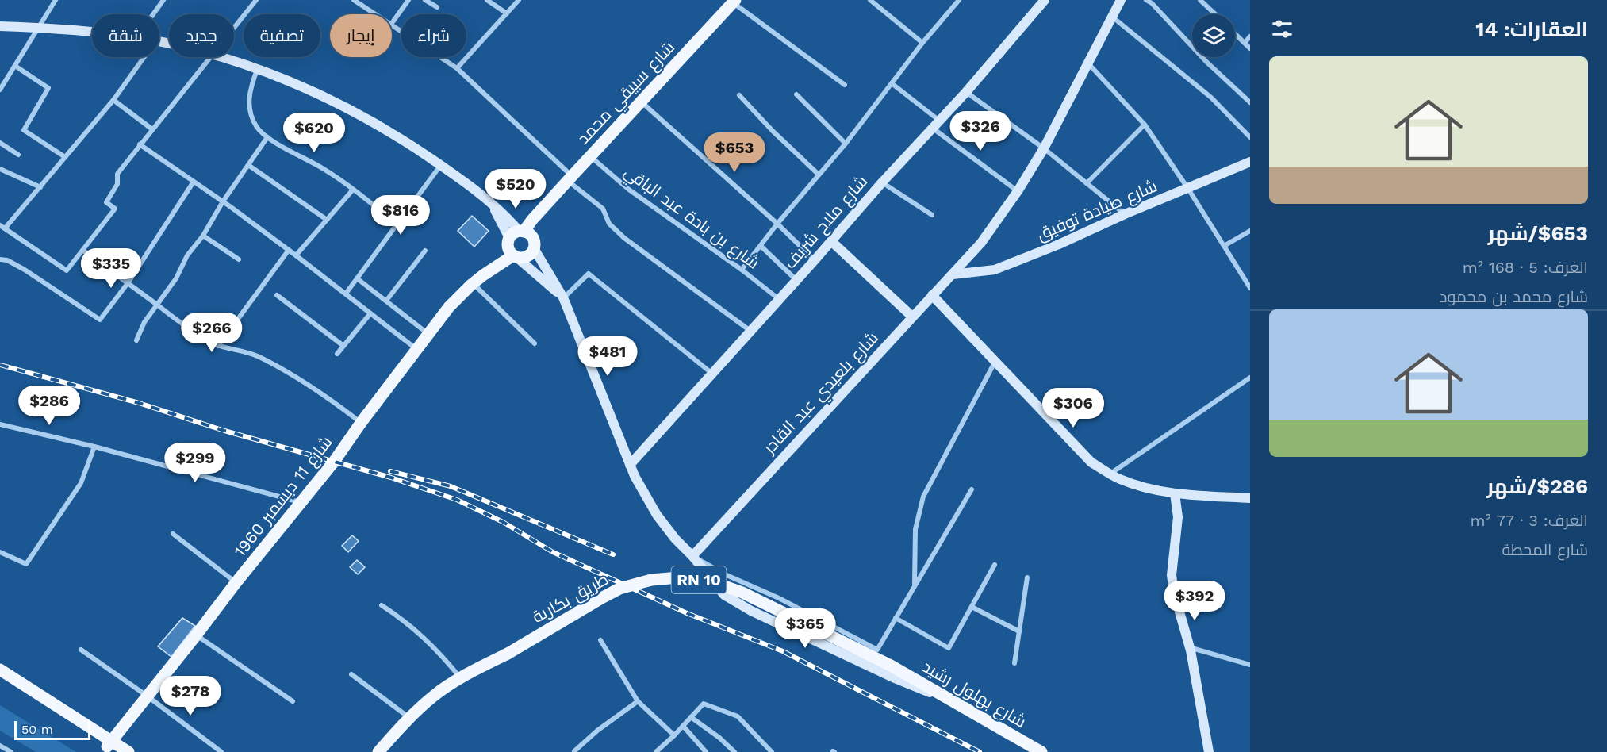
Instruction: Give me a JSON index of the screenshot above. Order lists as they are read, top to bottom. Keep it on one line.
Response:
{"streets":{"main road":["شارع سبيقي محمد","شارع صيادة توفيق","شارع ملاح شريف","شارع بلعيدي عبد القادر","شارع 11 ديسمبر 1960","RN 10","طريق بكارية","شارع بهلول رشيد"],"street":["شارع بن بادة عبد الباقي"]},"crossings":[["شارع سبيقي محمد","شارع بن بادة عبد الباقي"],["شارع سبيقي محمد","شارع 11 ديسمبر 1960"],["شارع صيادة توفيق","شارع بلعيدي عبد القادر"],["شارع بن بادة عبد الباقي","شارع ملاح شريف"],["RN 10","طريق بكارية"],["طريق بكارية","شارع بهلول رشيد"]],"scale_bar":"50 m","page":{"heading":"العقارات: 14","chip":["شراء","إيجار","تصفية","جديد","شقة"],"list":[{"name":"$653/شهر","note":"الغرف: 5 · 168 m² · شارع محمد بن محمود"},{"name":"$286/شهر","note":"الغرف: 3 · 77 m² · شارع المحطة"}],"price":["$326","$620","$653","$520","$816","$335","$266","$481","$286","$306","$299","$392","$365","$278"],"scale":"50 m"}}
